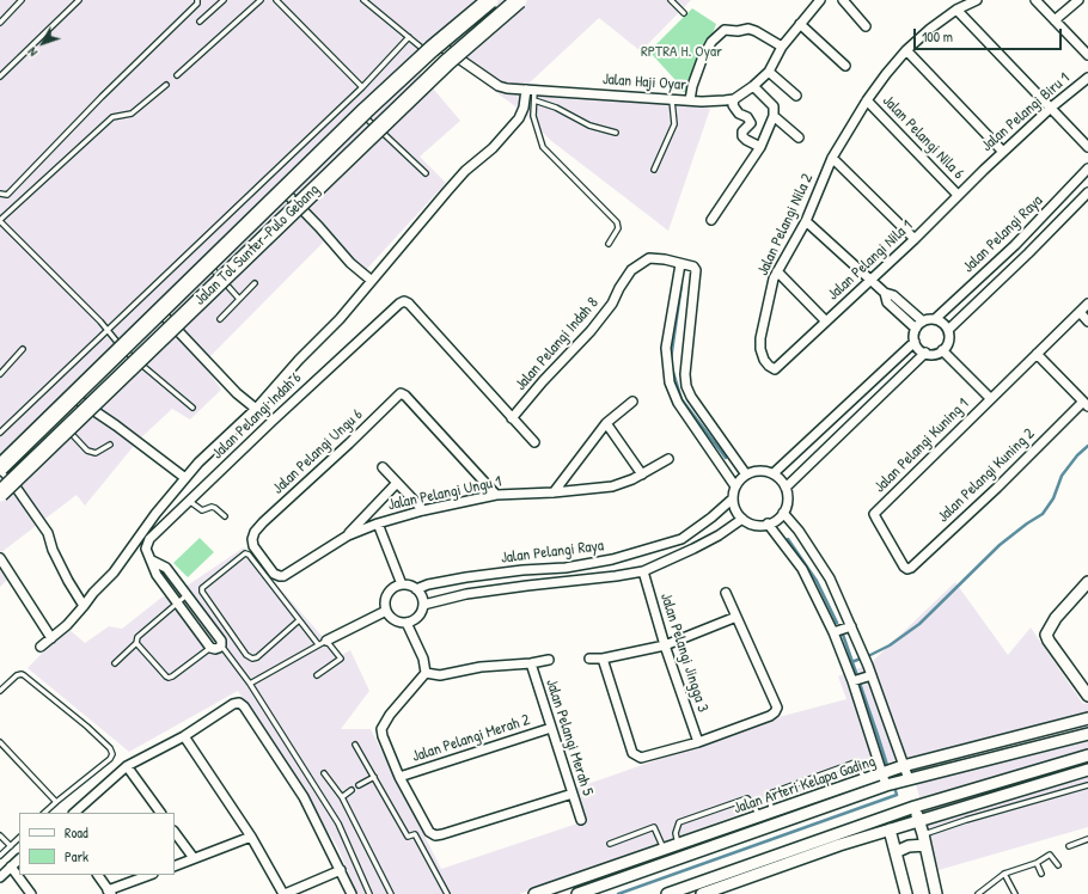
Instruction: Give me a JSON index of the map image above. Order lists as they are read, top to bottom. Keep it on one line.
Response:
{"streets":{"highway":["Jalan Tol Sunter–Pulo Gebang"],"street":["Jalan Haji Oyar","Jalan Pelangi Biru 1","Jalan Pelangi Nila 6","Jalan Pelangi Nila 2","Jalan Pelangi Raya","Jalan Pelangi Nila 1","Jalan Pelangi Indah 8","Jalan Pelangi Indah 6","Jalan Pelangi Kuning 1","Jalan Pelangi Ungu 6","Jalan Pelangi Kuning 2","Jalan Pelangi Ungu 1","Jalan Pelangi Jingga 3","Jalan Pelangi Merah 5","Jalan Pelangi Merah 2","Jalan Arteri Kelapa Gading"]},"crossings":[["Jalan Pelangi Biru 1","Jalan Pelangi Nila 1"],["Jalan Pelangi Nila 6","Jalan Pelangi Nila 2"],["Jalan Pelangi Nila 6","Jalan Pelangi Nila 1"],["Jalan Pelangi Nila 2","Jalan Pelangi Nila 1"],["Jalan Pelangi Raya","Jalan Pelangi Indah 8"],["Jalan Pelangi Raya","Jalan Pelangi Kuning 1"],["Jalan Pelangi Raya","Jalan Pelangi Jingga 3"],["Jalan Pelangi Indah 8","Jalan Pelangi Indah 6"],["Jalan Pelangi Kuning 1","Jalan Pelangi Kuning 2"],["Jalan Pelangi Ungu 6","Jalan Pelangi Ungu 1"],["Jalan Pelangi Merah 5","Jalan Pelangi Merah 2"]],"parks":["RPTRA H. Oyar"],"legend":["Road","Park"],"scale_bar":"100 m","north":"bottom left"}
